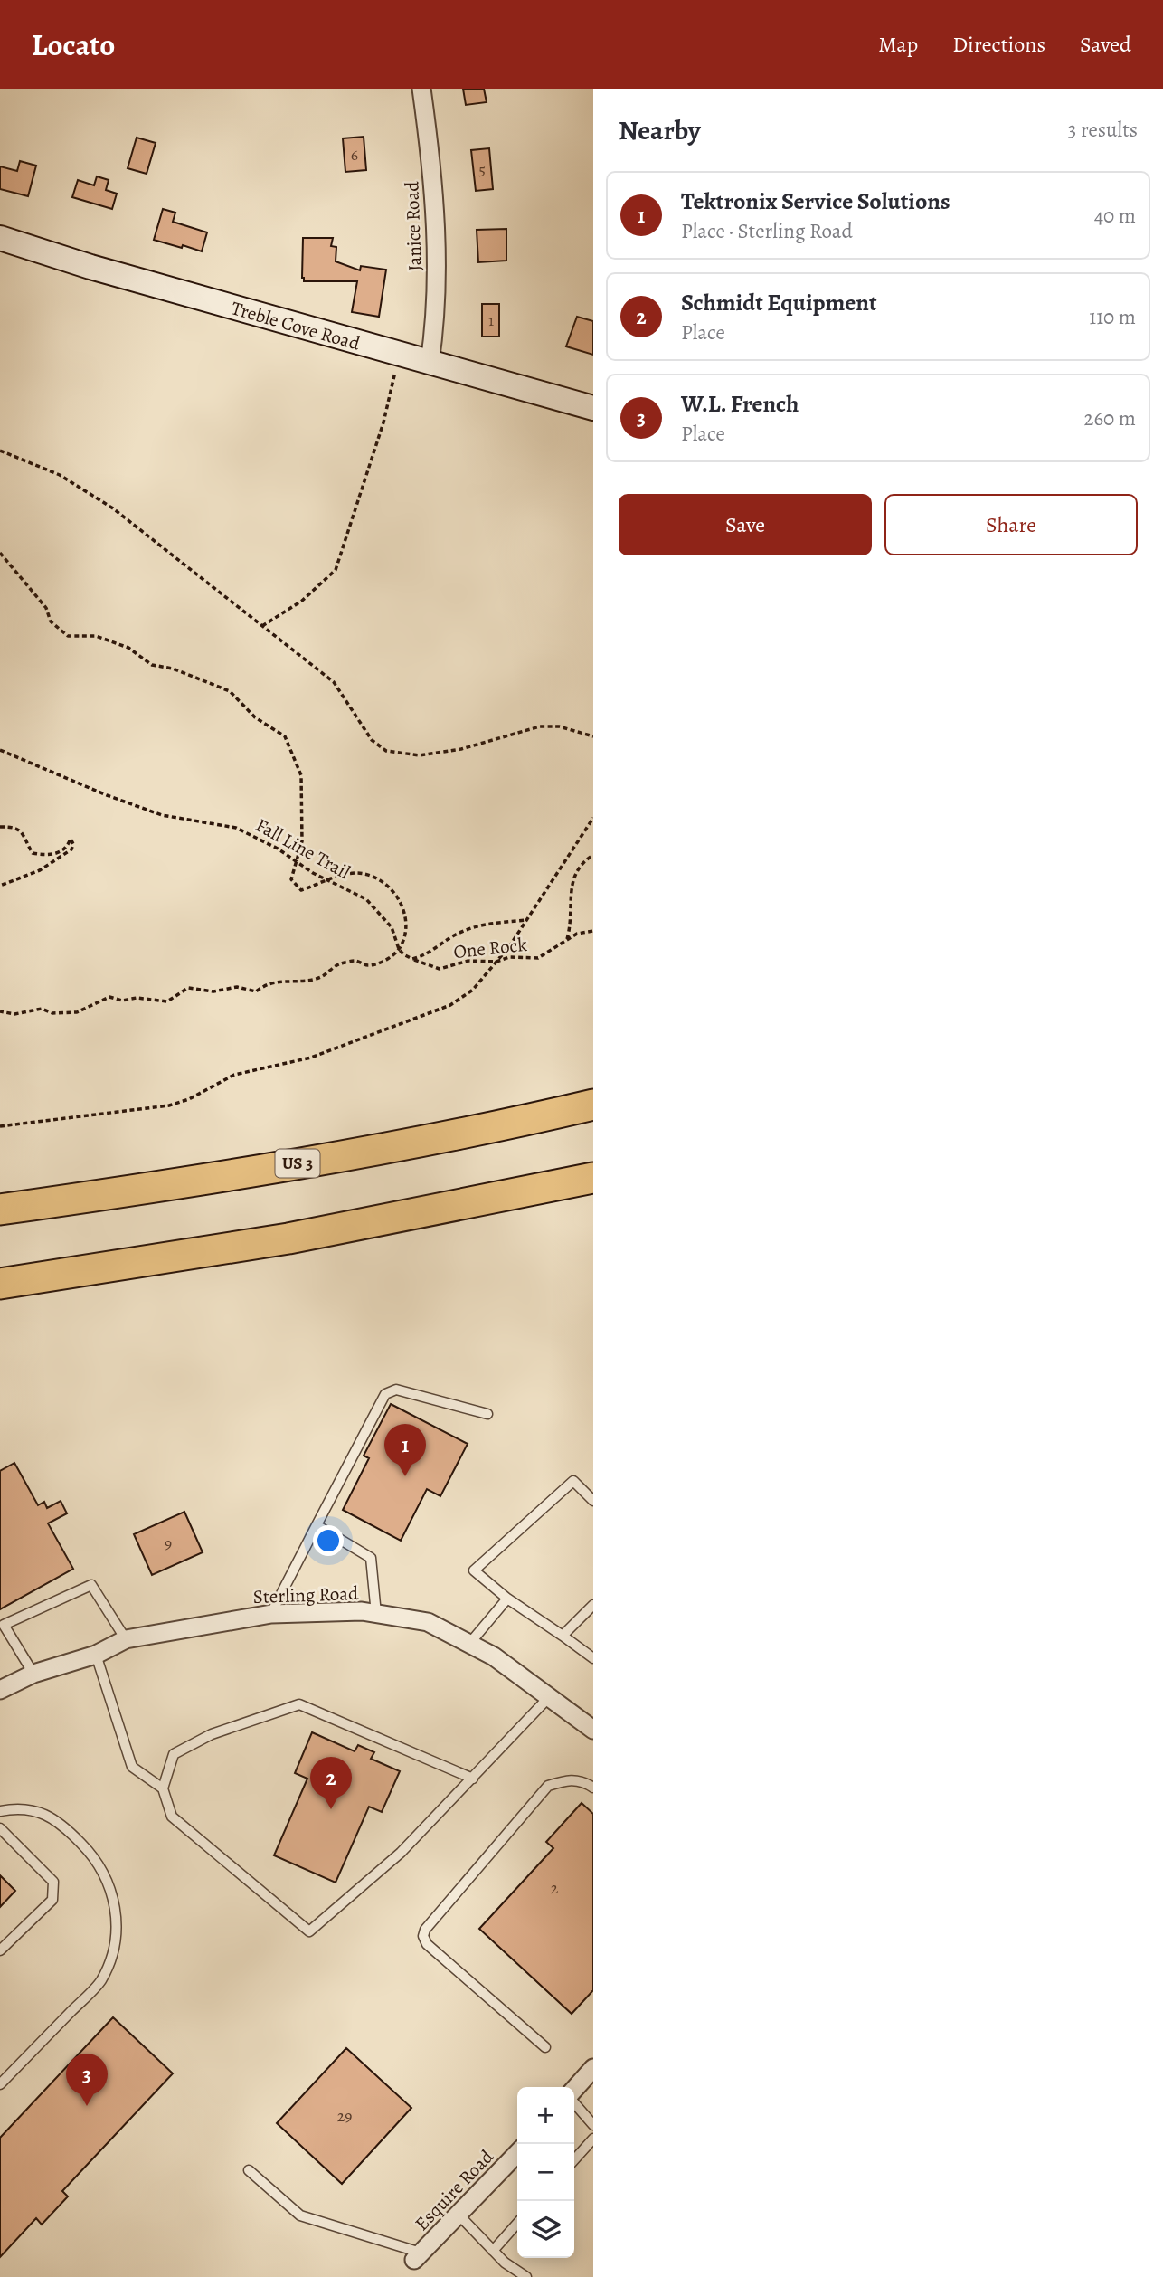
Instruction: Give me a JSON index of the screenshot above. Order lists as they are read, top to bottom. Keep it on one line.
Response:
{"streets":{"highway":["US 3"],"main road":["Treble Cove Road"],"street":["Janice Road","Sterling Road","Esquire Road"],"path":["Fall Line Trail","One Rock"]},"crossings":[["Janice Road","Treble Cove Road"],["Fall Line Trail","One Rock"]],"house_numbers":["6","5","1","9","2","29"],"page":{"header":"Locato","nav":["Map","Directions","Saved"],"heading":["Nearby","3 results"],"list":[{"mark":"1","name":"Tektronix Service Solutions","note":"Place · Sterling Road","value":"40 m"},{"mark":"2","name":"Schmidt Equipment","note":"Place","value":"110 m"},{"mark":"3","name":"W.L. French","note":"Place","value":"260 m"}],"buttons":["Save","Share"],"pins":["1","2","3"],"map_buttons":["+","−"]}}
